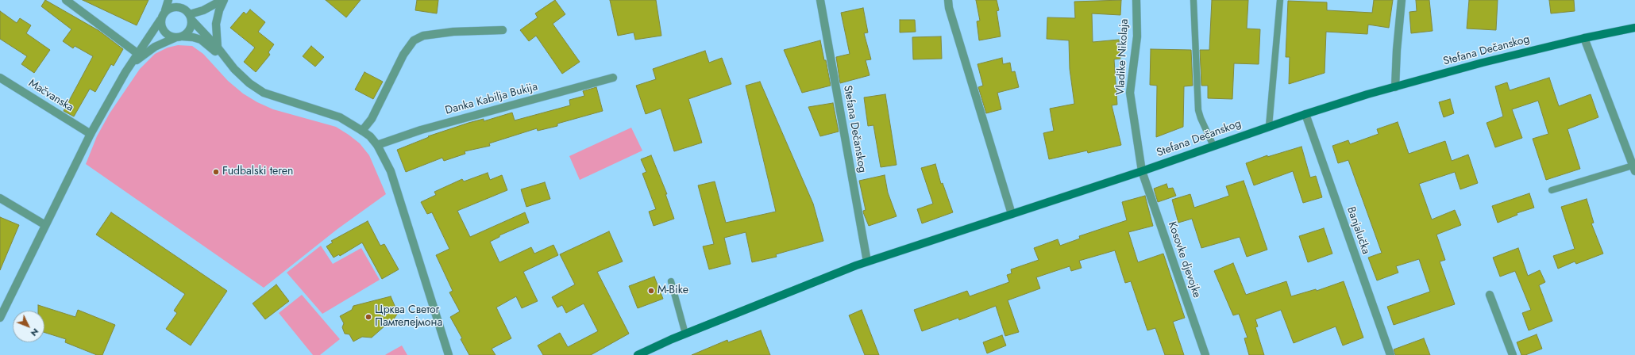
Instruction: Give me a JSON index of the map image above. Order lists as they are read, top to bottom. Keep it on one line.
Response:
{"streets":{"main road":["Stefana Dečanskog"],"street":["Vladike Nikolaja","Mačvanska","Danka Kabilja Bukija","Banjalučka","Kosovke djevojke"]},"crossings":[["Stefana Dečanskog","Vladike Nikolaja"],["Stefana Dečanskog","Banjalučka"],["Stefana Dečanskog","Kosovke djevojke"],["Vladike Nikolaja","Kosovke djevojke"]],"places":["Fudbalski teren","M-Bike","Црква Светог Памтелејмона"],"north":"bottom right"}
